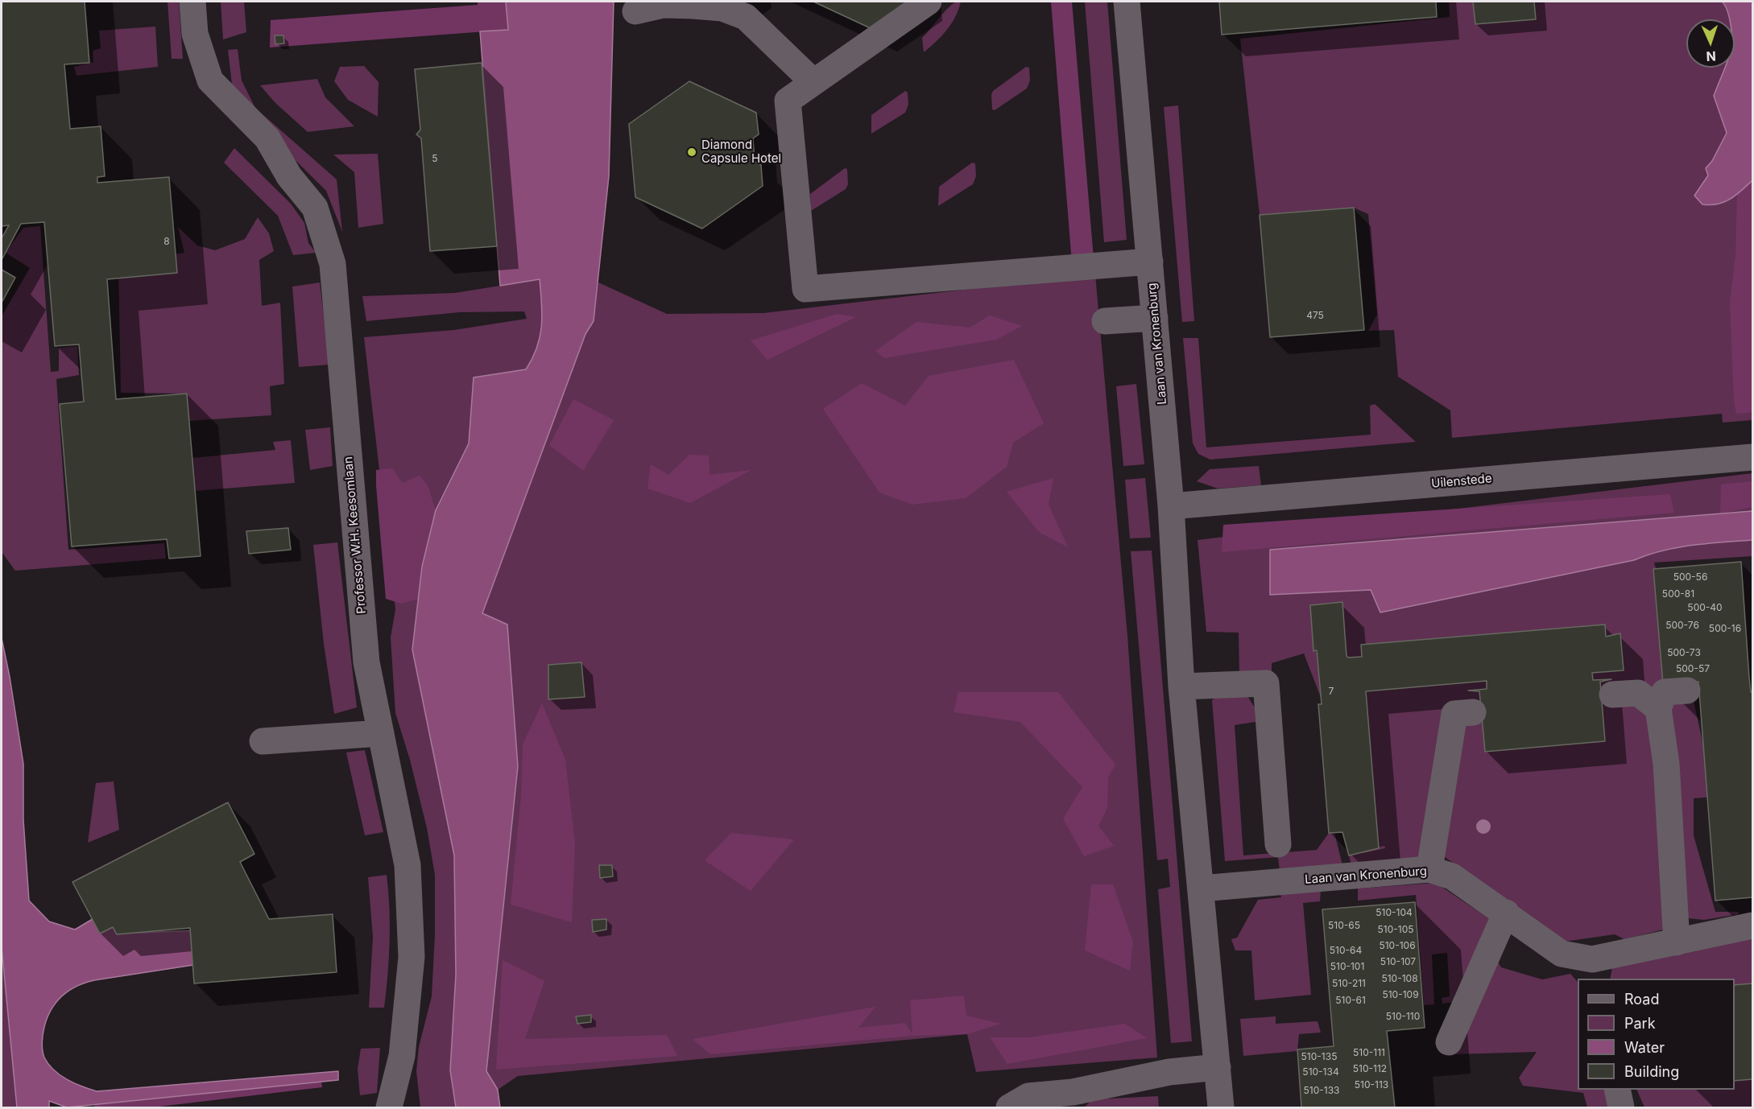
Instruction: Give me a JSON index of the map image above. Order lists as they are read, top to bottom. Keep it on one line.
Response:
{"streets":{"street":["Laan van Kronenburg","Uilenstede","Professor W.H. Keesomlaan"]},"crossings":[["Laan van Kronenburg","Uilenstede"]],"places":["Diamond Capsule Hotel"],"house_numbers":["5","8","475","500-56","500-81","500-40","500-76","500-16","500-73","500-57","7","510-104","510-65","510-105","510-106","510-64","510-107","510-101","510-108","510-211","510-109","510-61","510-110","510-111","510-135","510-112","510-134","510-113","510-133"],"legend":["Road","Park","Water","Building"],"north":"bottom"}
